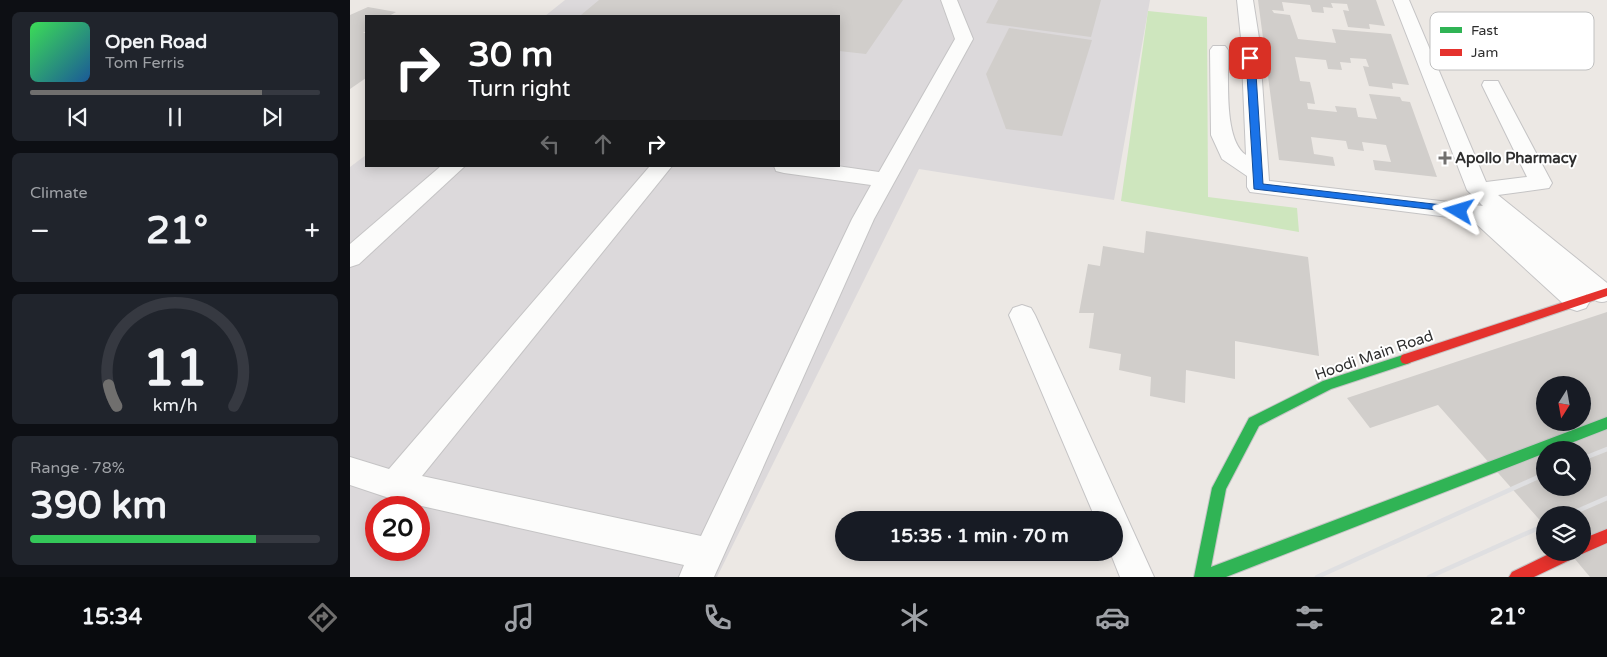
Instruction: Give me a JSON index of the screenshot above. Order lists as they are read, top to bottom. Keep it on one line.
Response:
{"streets":{"street":["Hoodi Main Road"]},"places":{"health":["Apollo Pharmacy"]},"legend":["Fast","Jam"],"north":"bottom","page":{"turn":["30 m","Turn right"],"song":["Open Road","Tom Ferris"],"tile":["Climate",["Range · 78%","390 km"]],"heat":["−","21°","+"],"limit":"20","trip":"15:35 · 1 min · 70 m","tabs":["15:34","21°"],"gauge":["11","km/h"]}}
